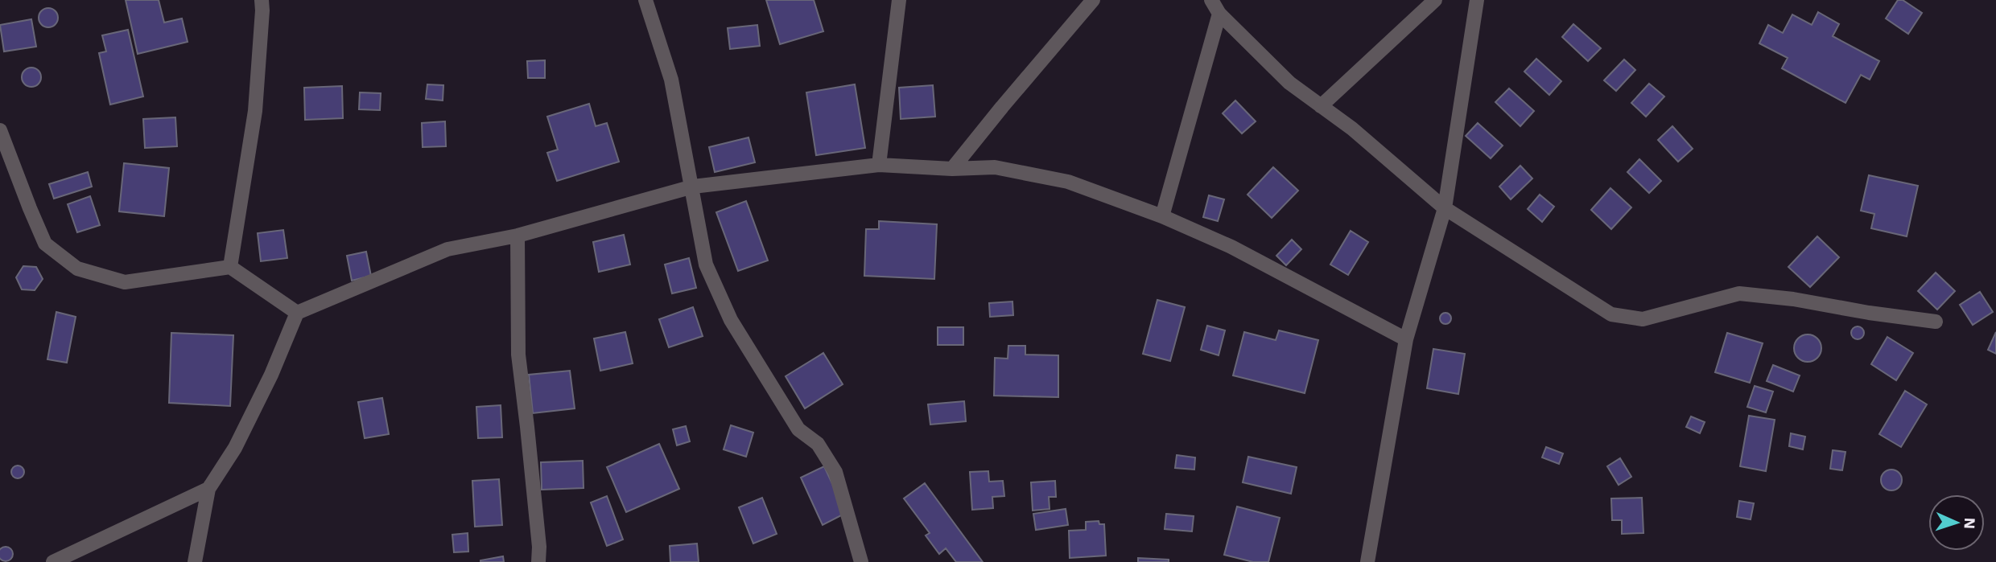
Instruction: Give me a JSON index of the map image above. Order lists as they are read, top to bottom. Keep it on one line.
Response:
{"north":"right"}
